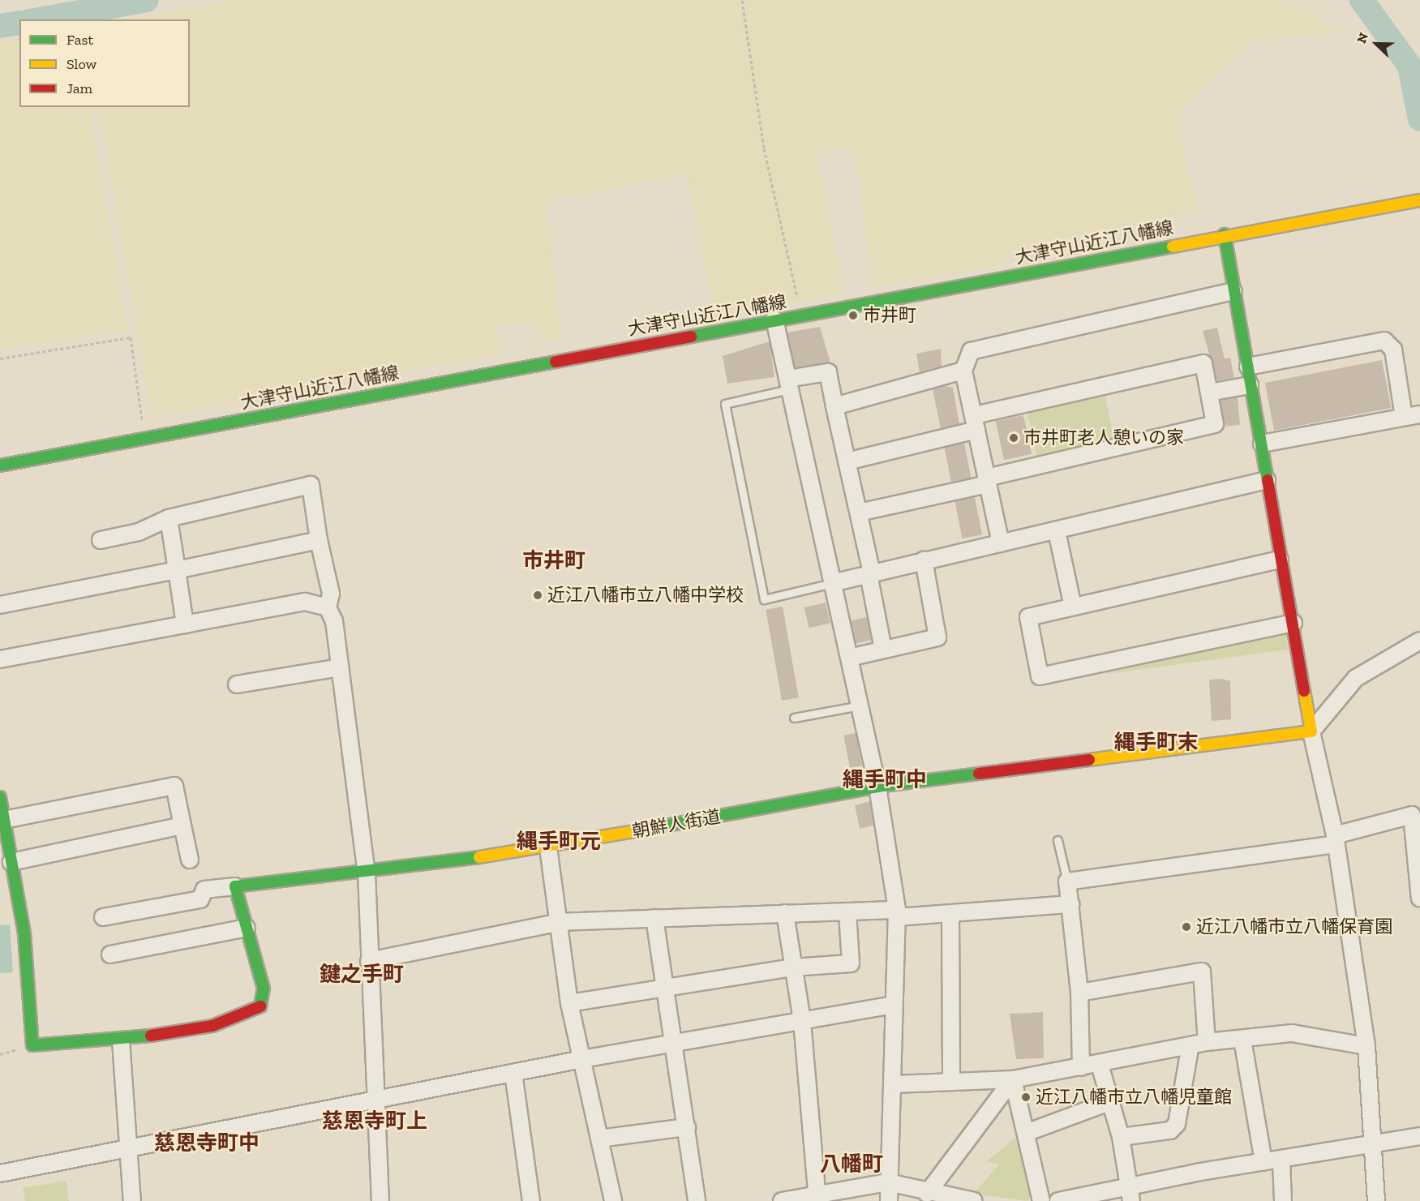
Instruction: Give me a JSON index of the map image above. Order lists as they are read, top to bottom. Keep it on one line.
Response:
{"streets":{"street":["大津守山近江八幡線","朝鮮人街道"]},"districts":["市井町","縄手町末","縄手町中","縄手町元","鍵之手町","慈恩寺町上","慈恩寺町中","八幡町"],"places":["市井町","市井町老人憩いの家","近江八幡市立八幡中学校","近江八幡市立八幡保育園","近江八幡市立八幡児童館"],"legend":["Fast","Slow","Jam"],"north":"top left"}
